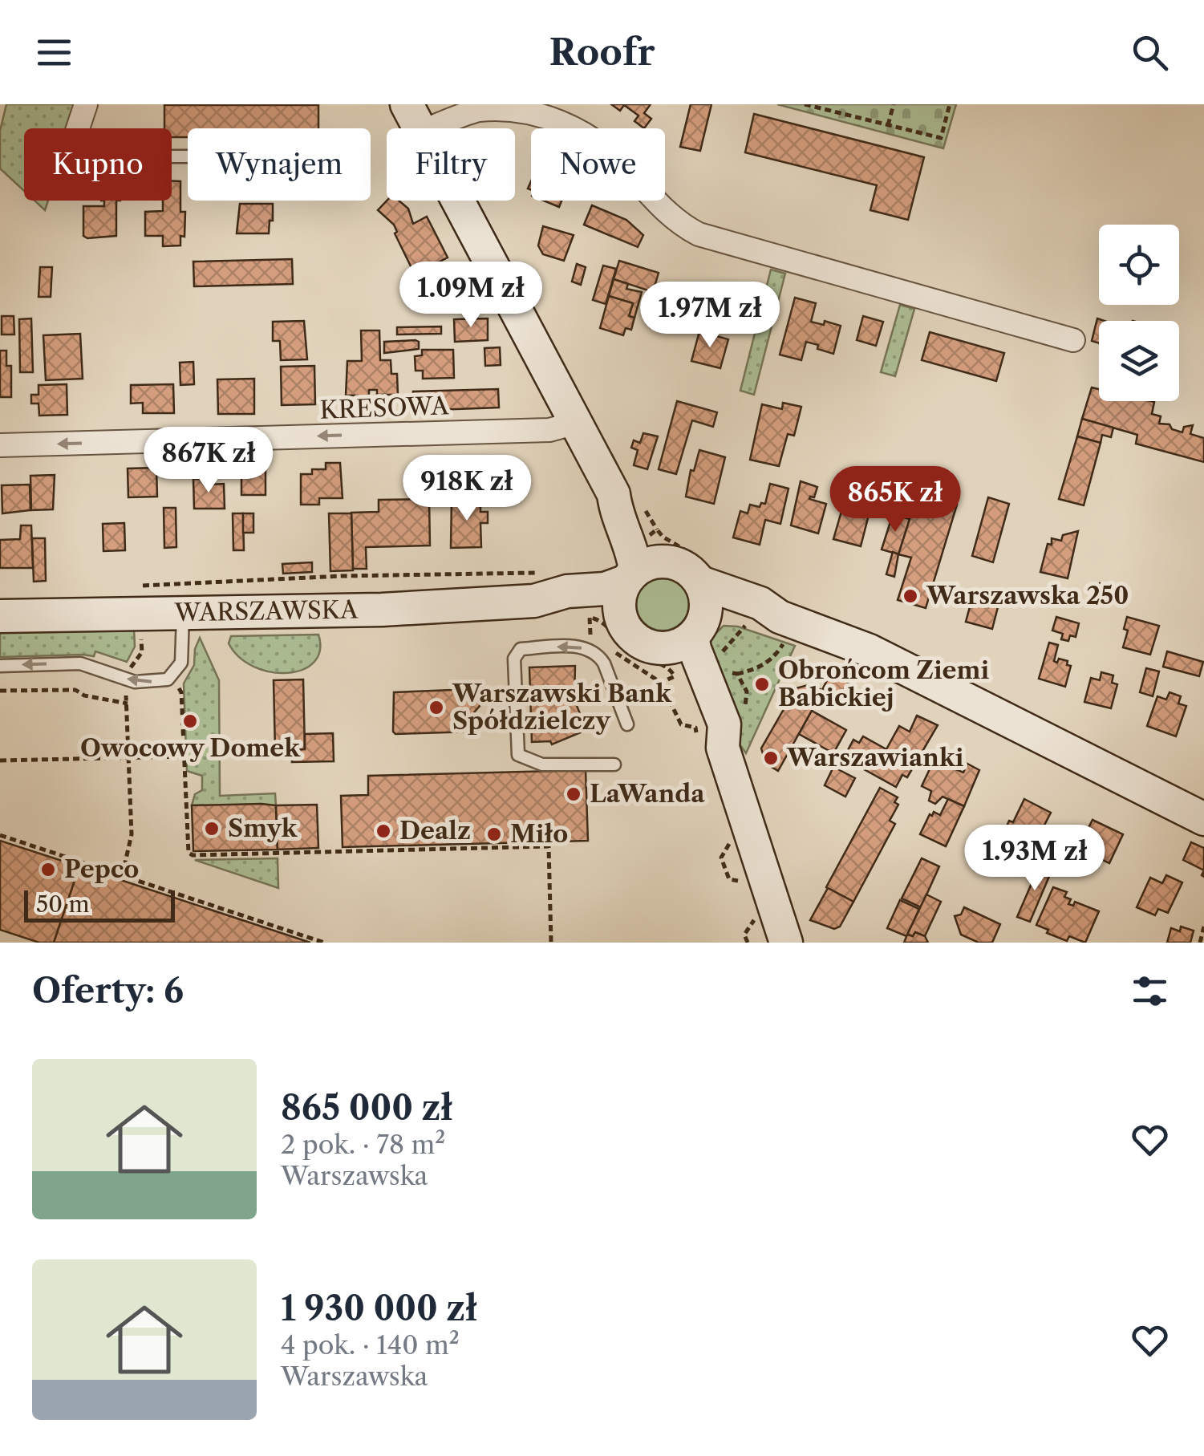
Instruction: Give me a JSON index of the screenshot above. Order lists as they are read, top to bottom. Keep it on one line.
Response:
{"streets":{"main road":["WARSZAWSKA"],"street":["KRESOWA"]},"one_way":["KRESOWA"],"places":["Warszawska 250","Obrońcom Ziemi Babickiej","Warszawski Bank Spółdzielczy","Owocowy Domek","Warszawianki","LaWanda","Smyk","Dealz","Miło","Pepco"],"scale_bar":"50 m","page":{"header":"Roofr","chip":["Kupno","Wynajem","Filtry","Nowe"],"price":["1.09M zł","1.97M zł","867K zł","918K zł","865K zł","1.93M zł"],"scale":"50 m","heading":"Oferty: 6","list":[{"name":"865 000 zł","note":"2 pok. · 78 m² · Warszawska"},{"name":"1 930 000 zł","note":"4 pok. · 140 m² · Warszawska"}]}}
